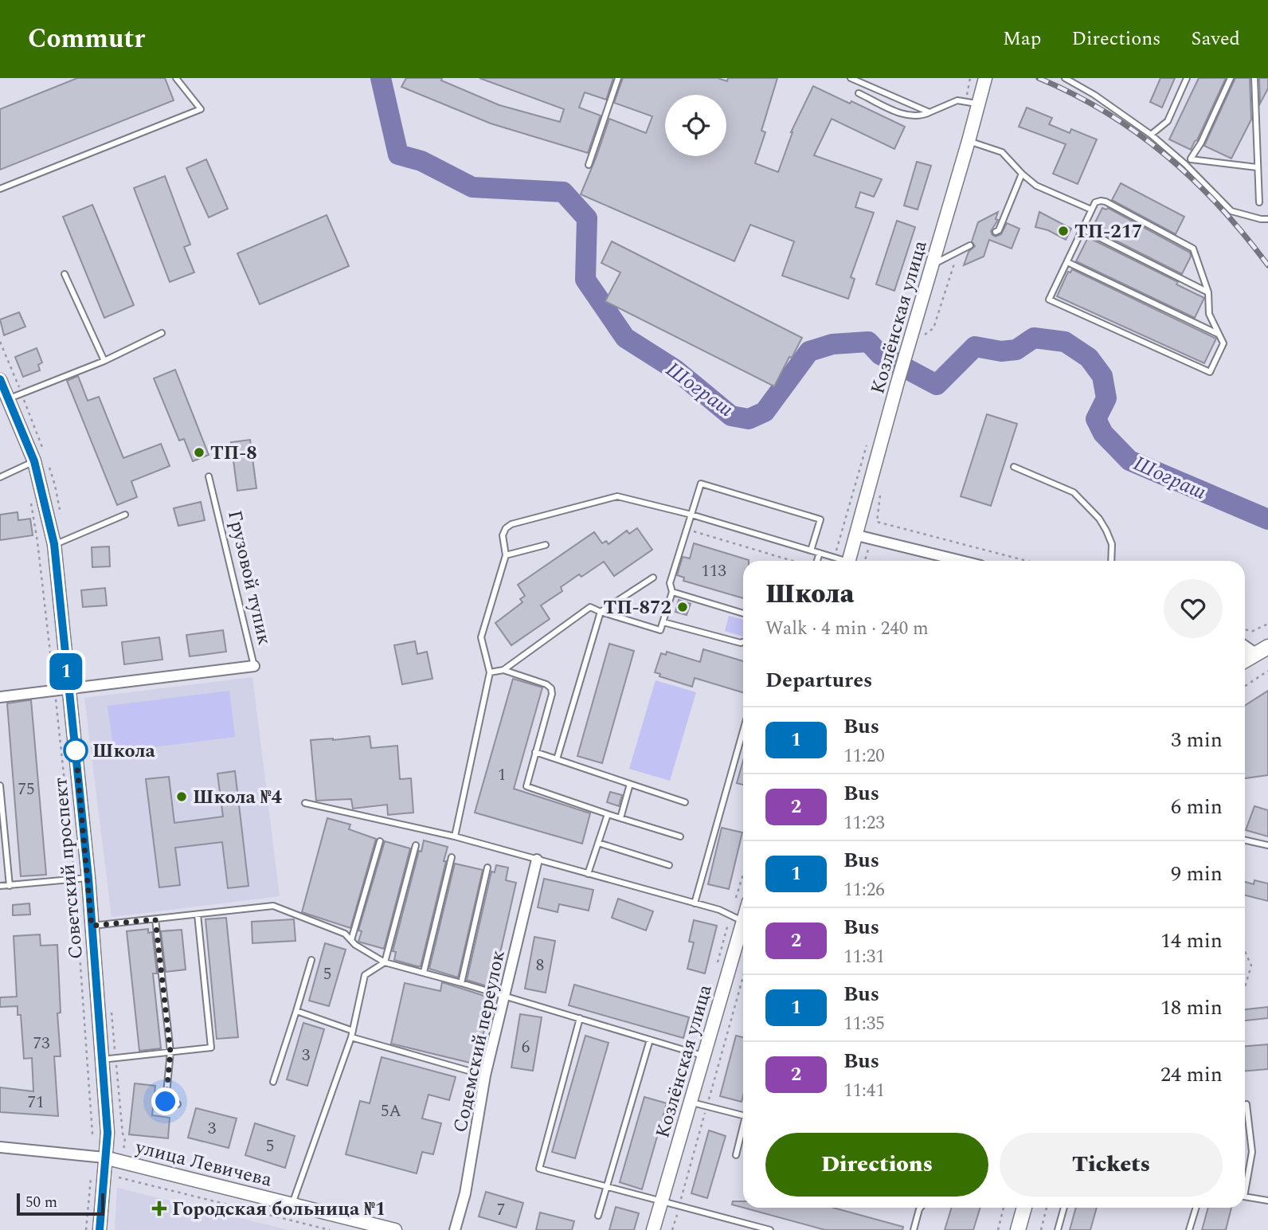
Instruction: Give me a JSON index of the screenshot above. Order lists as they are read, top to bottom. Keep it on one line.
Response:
{"streets":{"street":["Козлёнская улица","Грузовой тупик","Советский проспект","Содемский переулок","улица Левичева"]},"crossings":[["Грузовой тупик","Советский проспект"],["Советский проспект","улица Левичева"]],"water":["Шограш"],"places":{"other":["ТП-217","ТП-8","ТП-872","Школа","Школа №4"],"health":["Городская больница №1"]},"lines":["bus line 1"],"house_numbers":["113","1","75","8","5","73","6","3","71","5А","3","5","7"],"scale_bar":"50 m","page":{"header":"Commutr","nav":["Map","Directions","Saved"],"on_map":"1","heading":[["Школа","Walk · 4 min · 240 m"],"Departures"],"list":[{"mark":"1","name":"Bus","note":"11:20","value":"3 min"},{"mark":"2","name":"Bus","note":"11:23","value":"6 min"},{"mark":"1","name":"Bus","note":"11:26","value":"9 min"},{"mark":"2","name":"Bus","note":"11:31","value":"14 min"},{"mark":"1","name":"Bus","note":"11:35","value":"18 min"},{"mark":"2","name":"Bus","note":"11:41","value":"24 min"}],"buttons":["Directions","Tickets"],"scale":"50 m"}}
